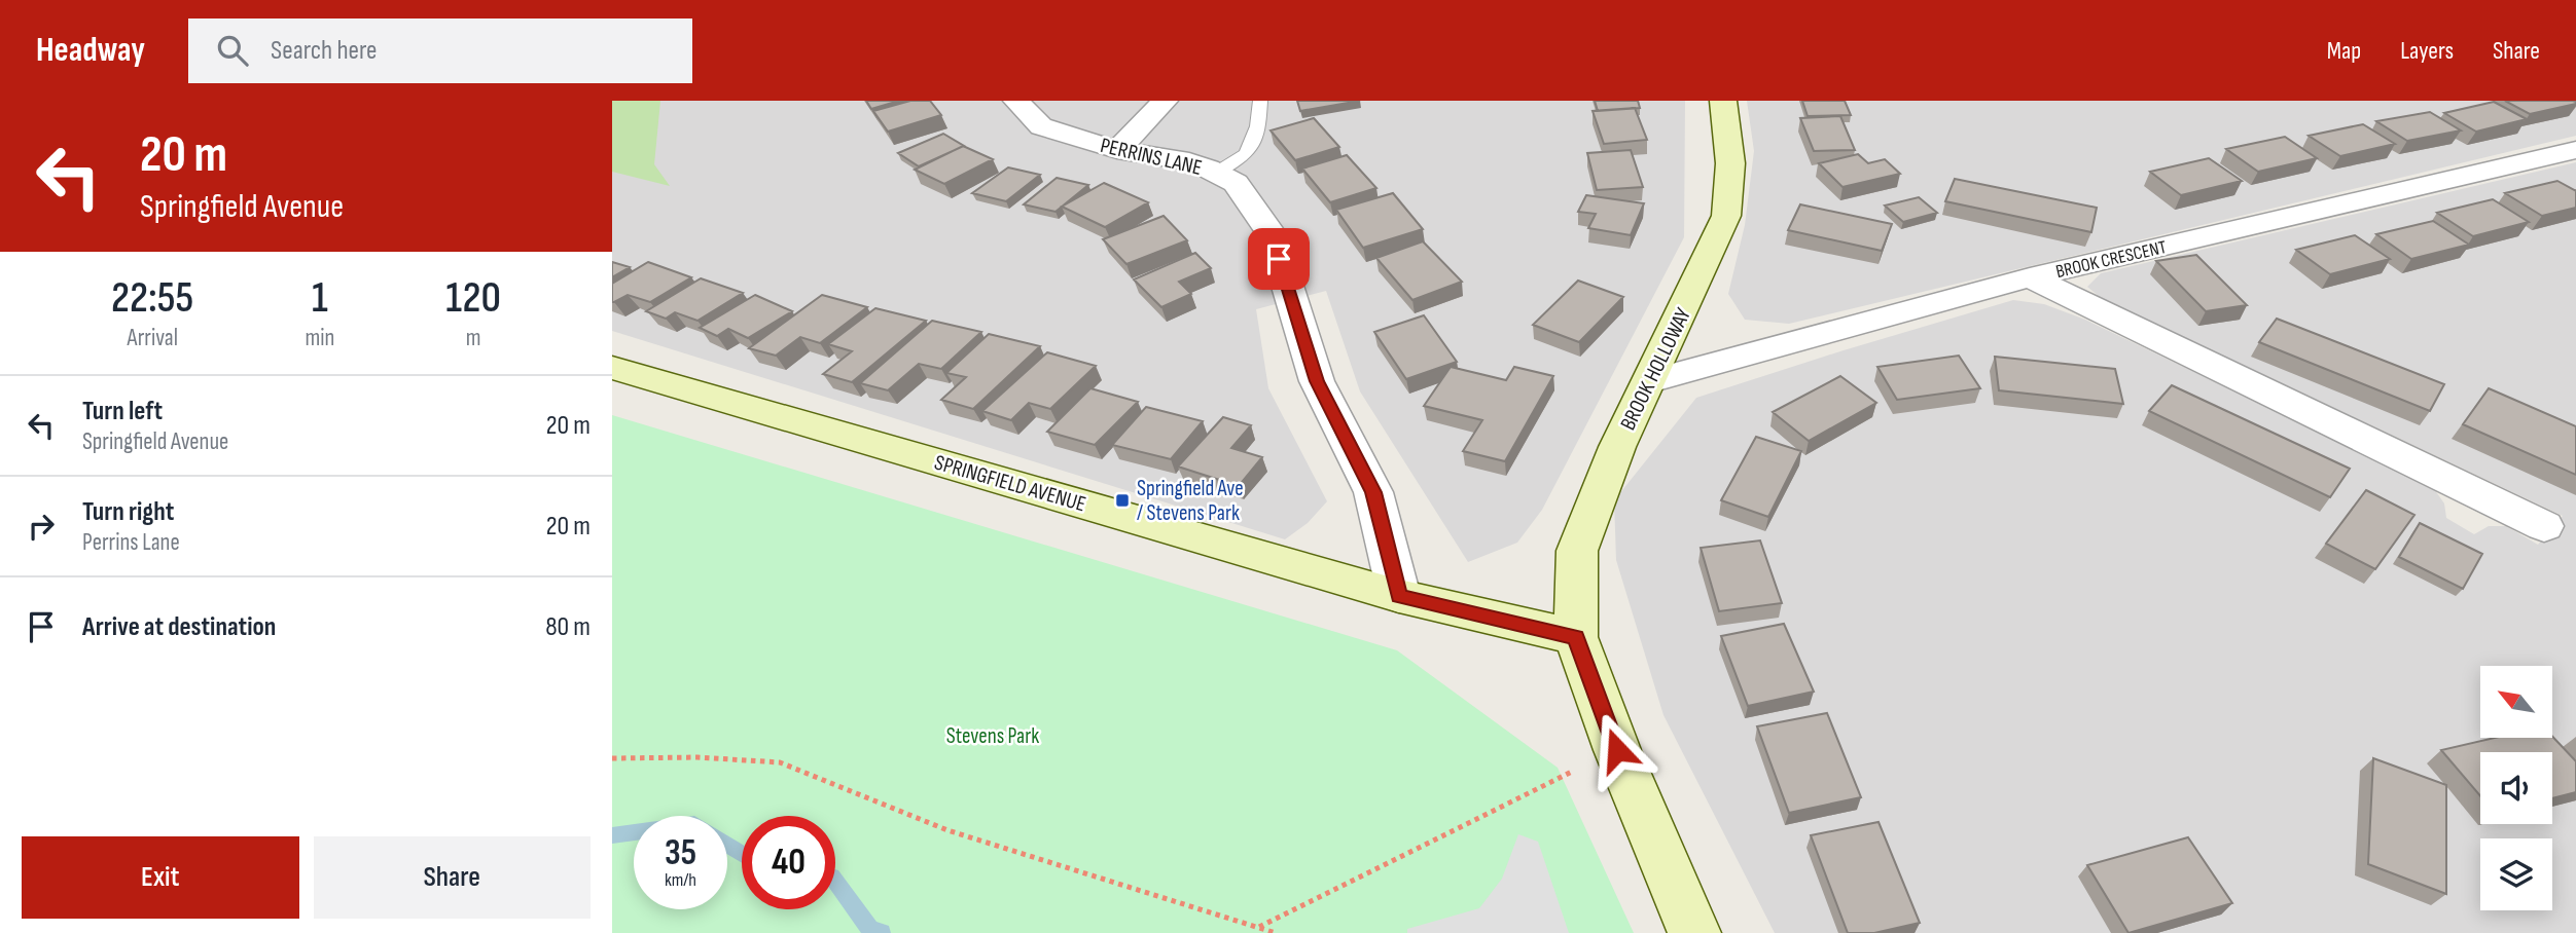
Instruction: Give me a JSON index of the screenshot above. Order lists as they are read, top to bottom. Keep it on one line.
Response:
{"streets":{"street":["PERRINS LANE","BROOK CRESCENT","BROOK HOLLOWAY","SPRINGFIELD AVENUE"]},"crossings":[["PERRINS LANE","SPRINGFIELD AVENUE"],["BROOK CRESCENT","BROOK HOLLOWAY"],["BROOK HOLLOWAY","SPRINGFIELD AVENUE"]],"parks":["Stevens Park"],"places":{"transit":["Springfield Ave / Stevens Park"]},"north":"top left","page":{"header":"Headway","search":"Search here","nav":["Map","Layers","Share"],"turn":["20 m","Springfield Avenue"],"eta":["22:55","Arrival","1","min","120","m"],"list":[{"name":"Turn left","note":"Springfield Avenue","value":"20 m"},{"name":"Turn right","note":"Perrins Lane","value":"20 m"},{"name":"Arrive at destination","value":"80 m"}],"speed":"35 km/h","limit":"40","buttons":["Exit","Share"]}}
